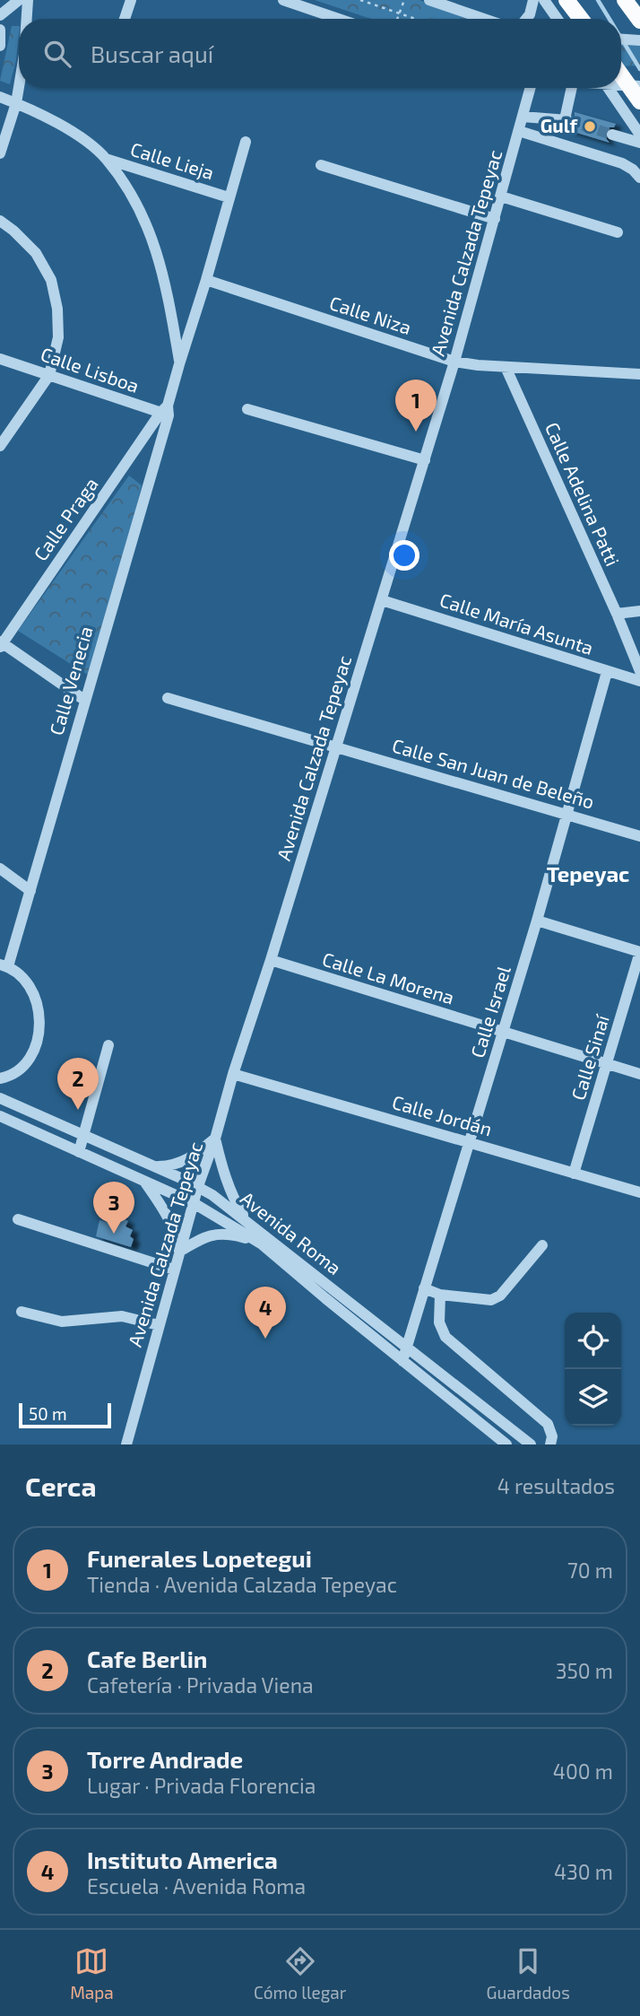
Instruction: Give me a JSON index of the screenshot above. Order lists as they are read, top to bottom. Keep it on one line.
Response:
{"streets":{"street":["Calle Lieja","Avenida Calzada Tepeyac","Calle Niza","Calle Lisboa","Calle Adelina Patti","Calle Praga","Calle María Asunta","Calle Venecia","Calle San Juan de Beleño","Calle La Morena","Calle Israel","Calle Sinaí","Calle Jordán","Avenida Roma"]},"crossings":[["Calle Lieja","Calle Venecia"],["Avenida Calzada Tepeyac","Calle Niza"],["Avenida Calzada Tepeyac","Calle María Asunta"],["Avenida Calzada Tepeyac","Calle San Juan de Beleño"],["Avenida Calzada Tepeyac","Calle La Morena"],["Avenida Calzada Tepeyac","Calle Jordán"],["Avenida Calzada Tepeyac","Avenida Roma"],["Calle Niza","Calle Adelina Patti"],["Calle Niza","Calle Venecia"],["Calle Lisboa","Calle Praga"],["Calle Lisboa","Calle Venecia"],["Calle Praga","Calle Venecia"],["Calle María Asunta","Calle Israel"],["Calle San Juan de Beleño","Calle Israel"],["Calle La Morena","Calle Israel"],["Calle La Morena","Calle Sinaí"],["Calle Israel","Calle Jordán"],["Calle Israel","Avenida Roma"],["Calle Sinaí","Calle Jordán"]],"districts":["Tepeyac"],"places":["Gulf"],"scale_bar":"50 m","page":{"search":"Buscar aquí","pins":["1","2","3","4"],"scale":"50 m","heading":["Cerca","4 resultados"],"list":[{"mark":"1","name":"Funerales Lopetegui","note":"Tienda · Avenida Calzada Tepeyac","value":"70 m"},{"mark":"2","name":"Cafe Berlin","note":"Cafetería · Privada Viena","value":"350 m"},{"mark":"3","name":"Torre Andrade","note":"Lugar · Privada Florencia","value":"400 m"},{"mark":"4","name":"Instituto America","note":"Escuela · Avenida Roma","value":"430 m"}],"nav":["Mapa","Cómo llegar","Guardados"]}}
